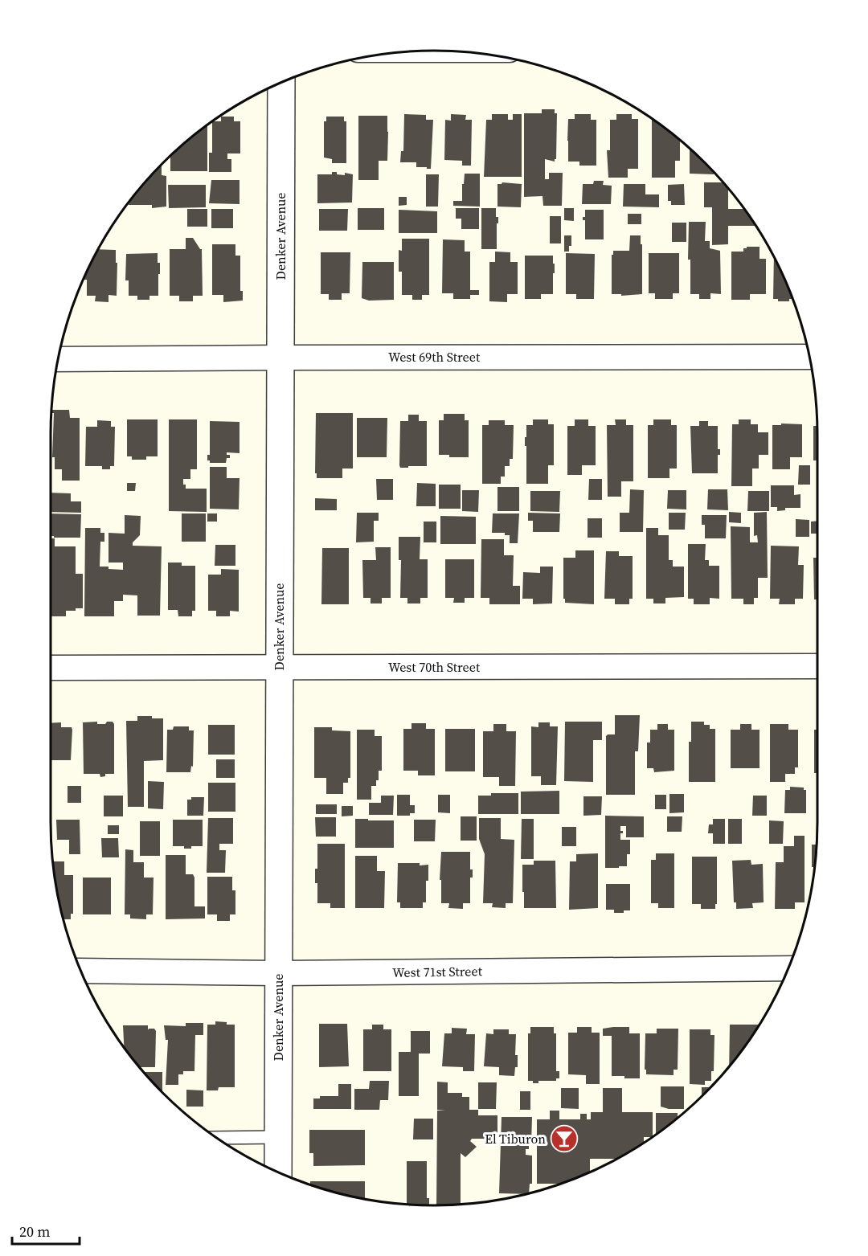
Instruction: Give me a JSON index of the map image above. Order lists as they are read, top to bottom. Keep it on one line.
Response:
{"streets":{"street":["Denker Avenue","West 69th Street","West 70th Street","West 71st Street"]},"crossings":[["Denker Avenue","West 69th Street"],["Denker Avenue","West 70th Street"],["Denker Avenue","West 71st Street"]],"places":{"bar":["El Tiburon"]},"scale_bar":"20 m"}
